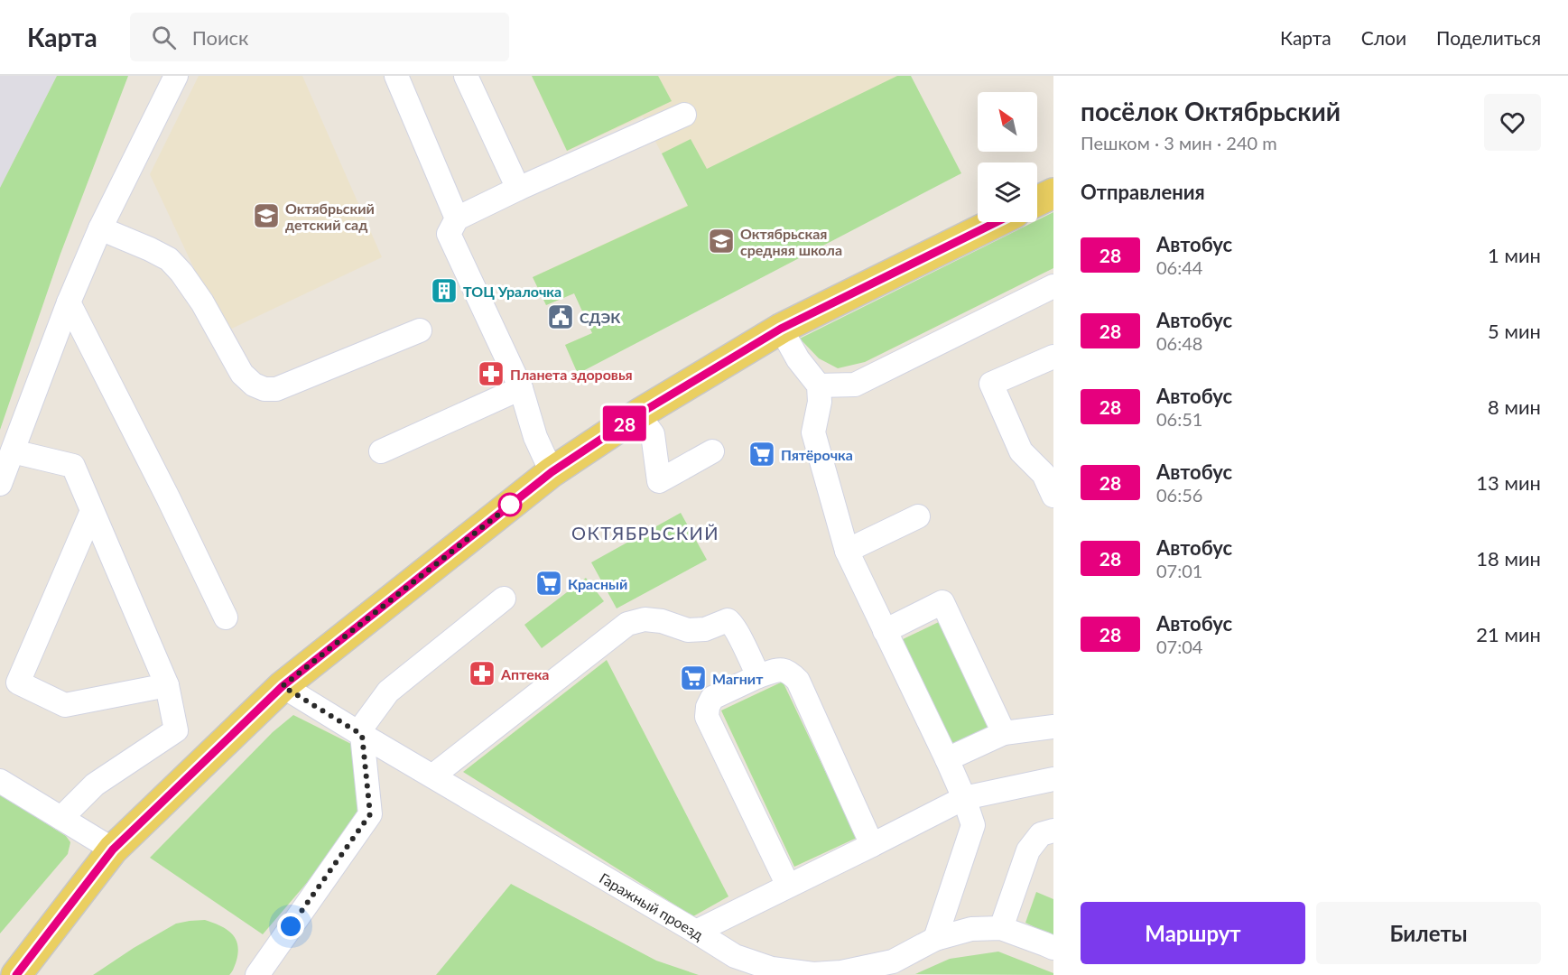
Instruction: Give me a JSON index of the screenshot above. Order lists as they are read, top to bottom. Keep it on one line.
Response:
{"streets":{"street":["Гаражный проезд"]},"districts":["ОКТЯБРЬСКИЙ"],"places":{"school or university":["Октябрьский детский сад","Октябрьская средняя школа"],"building":["ТОЦ Уралочка"],"public building":["СДЭК"],"pharmacy":["Планета здоровья","Аптека"],"supermarket":["Пятёрочка","Красный","Магнит"]},"lines":["bus line 28"],"north":"top left","page":{"header":"Карта","search":"Поиск","nav":["Карта","Слои","Поделиться"],"on_map":"28","heading":[["посёлок Октябрьский","Пешком · 3 мин · 240 m"],"Отправления"],"list":[{"mark":"28","name":"Автобус","note":"06:44","value":"1 мин"},{"mark":"28","name":"Автобус","note":"06:48","value":"5 мин"},{"mark":"28","name":"Автобус","note":"06:51","value":"8 мин"},{"mark":"28","name":"Автобус","note":"06:56","value":"13 мин"},{"mark":"28","name":"Автобус","note":"07:01","value":"18 мин"},{"mark":"28","name":"Автобус","note":"07:04","value":"21 мин"}],"buttons":["Маршрут","Билеты"]}}
